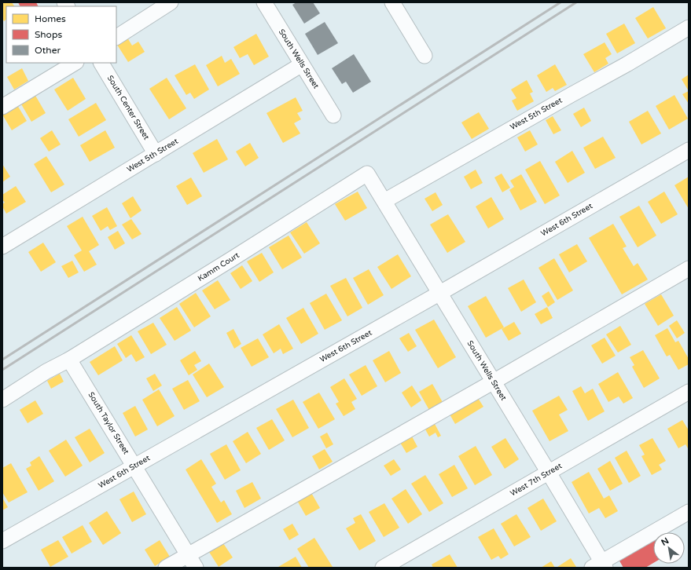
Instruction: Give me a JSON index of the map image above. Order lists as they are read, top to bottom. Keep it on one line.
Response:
{"streets":{"street":["South Wells Street","South Center Street","West 5th Street","West 6th Street","Kamm Court","South Taylor Street","West 7th Street"]},"crossings":[["South Wells Street","West 5th Street"],["South Wells Street","West 6th Street"],["South Wells Street","Kamm Court"],["South Wells Street","West 7th Street"],["South Center Street","West 5th Street"],["West 6th Street","South Taylor Street"],["Kamm Court","South Taylor Street"]],"legend":["Homes","Shops","Other"],"north":"top left"}
